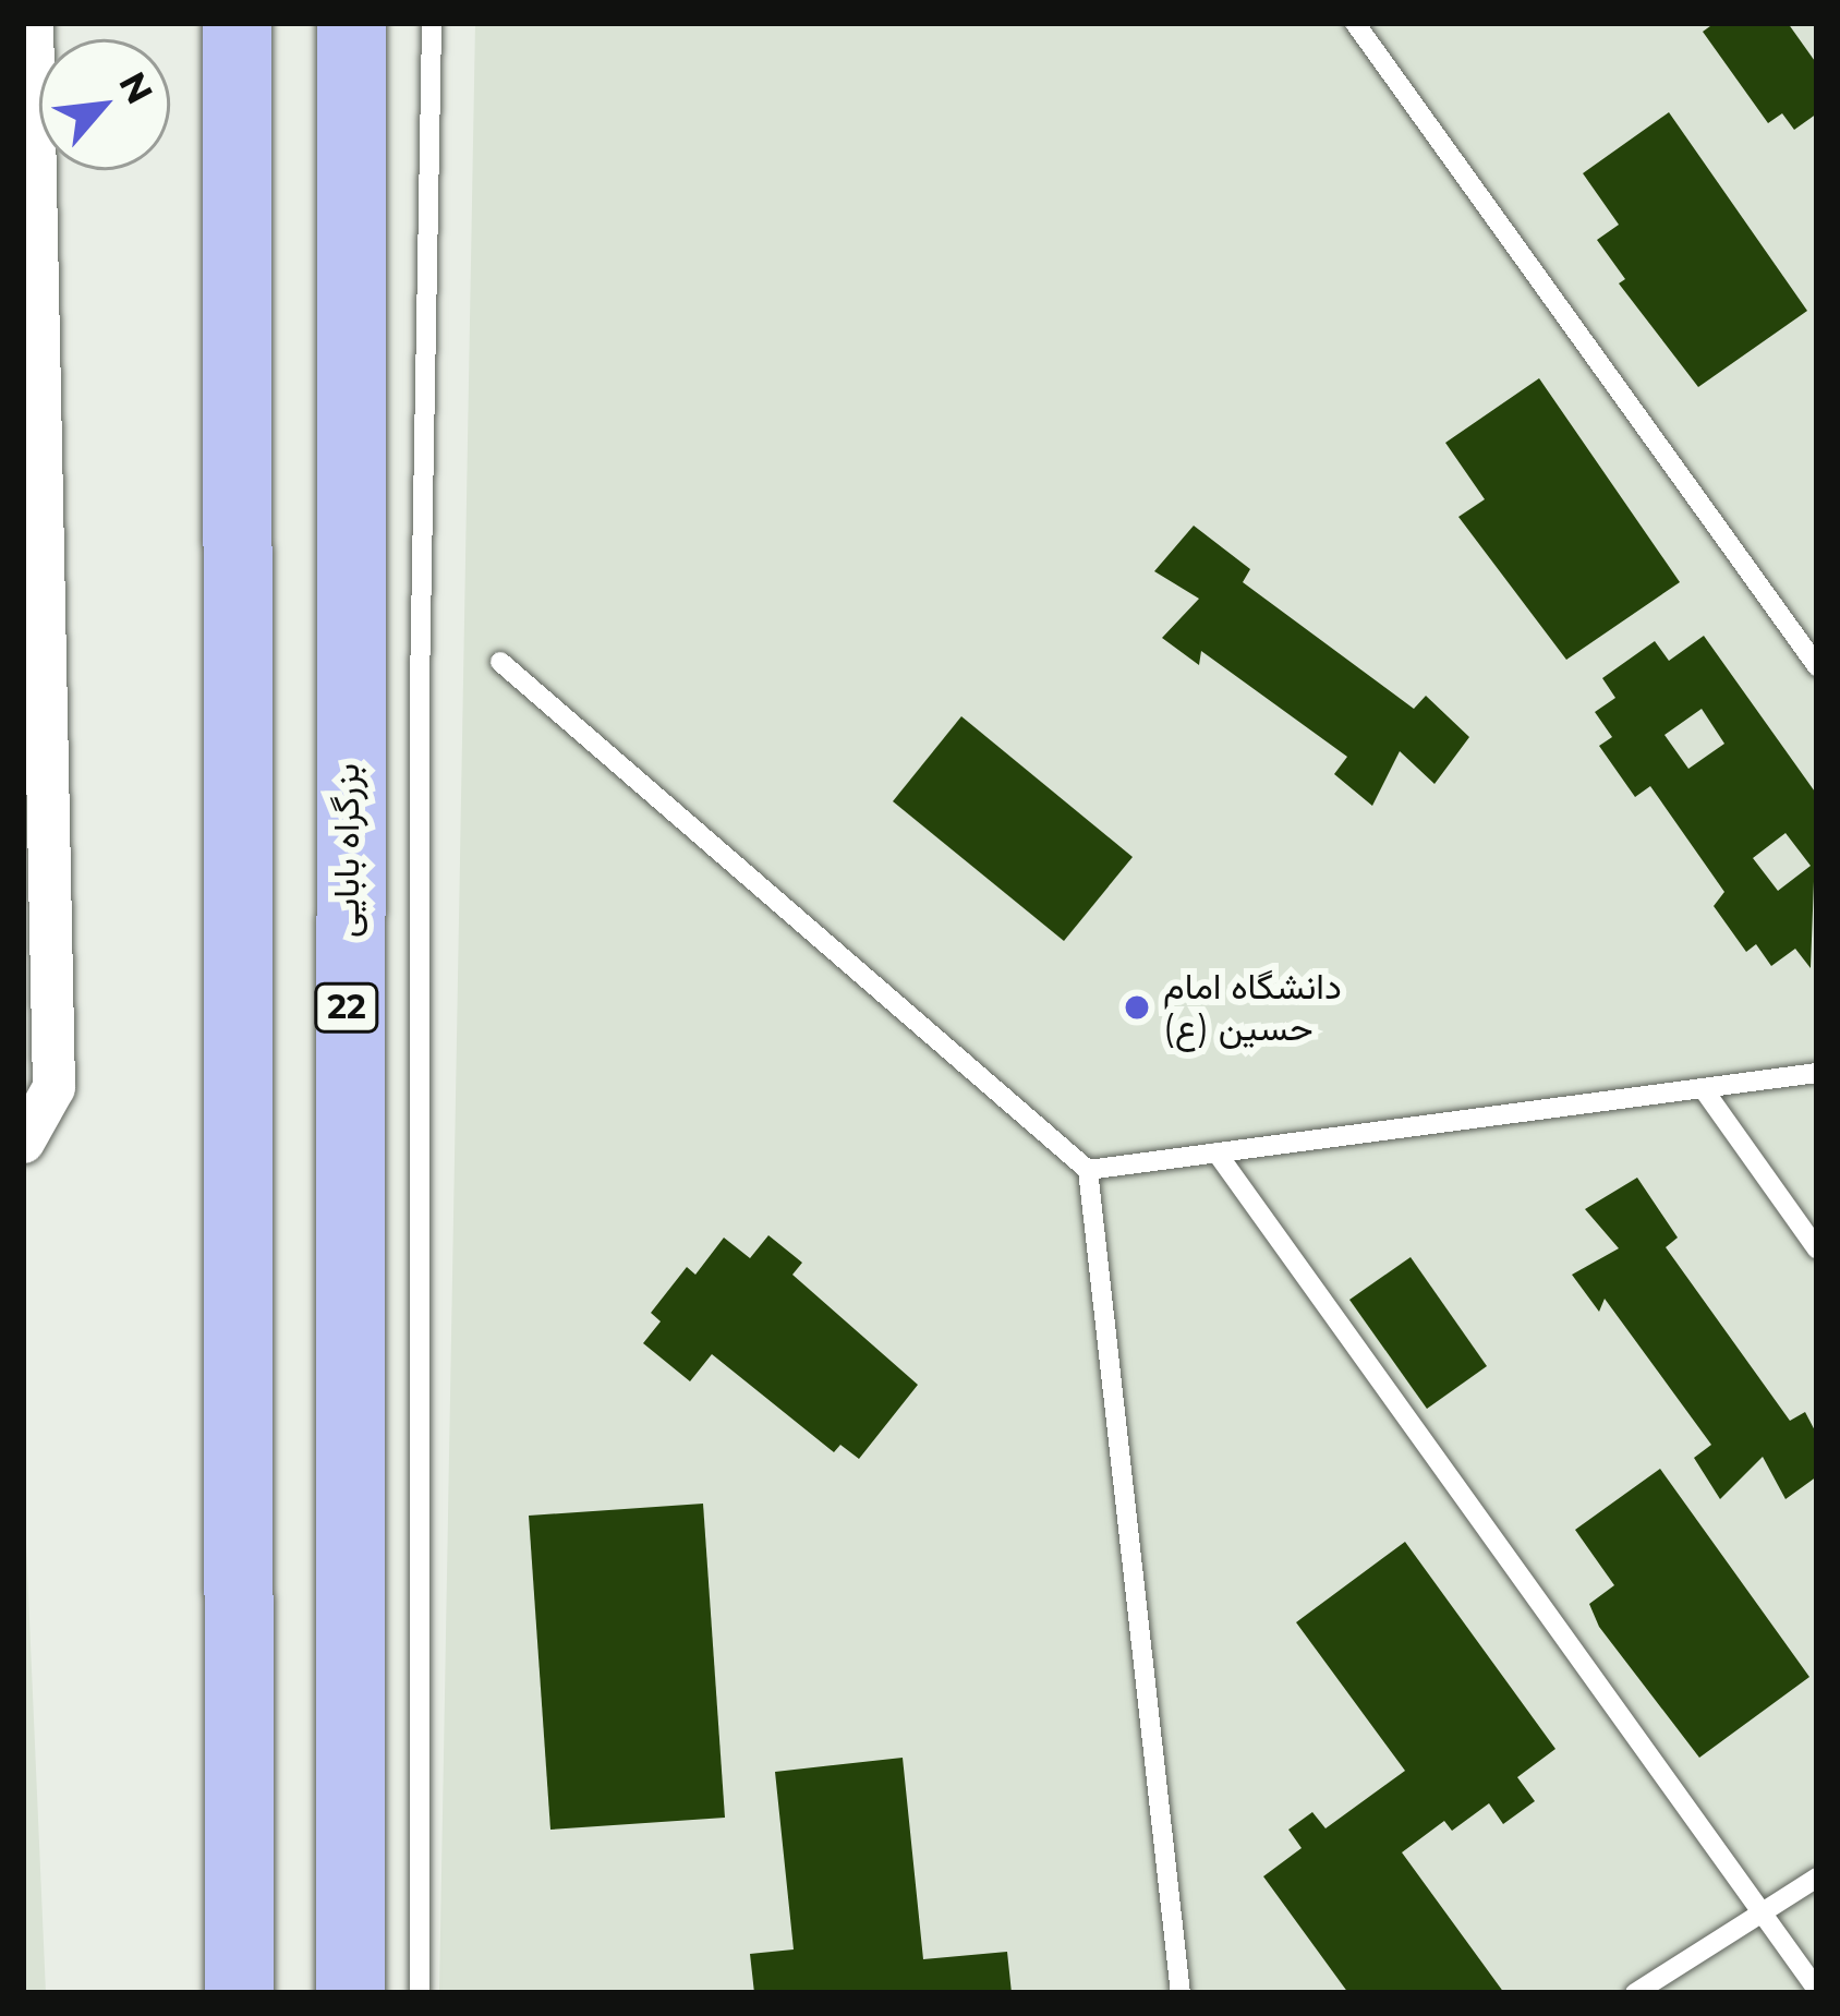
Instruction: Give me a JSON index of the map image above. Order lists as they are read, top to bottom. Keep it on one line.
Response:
{"streets":{"highway":["بزرگراه بابایی","22"]},"places":["دانشگاه امام حسین (ع)"],"north":"top right"}
